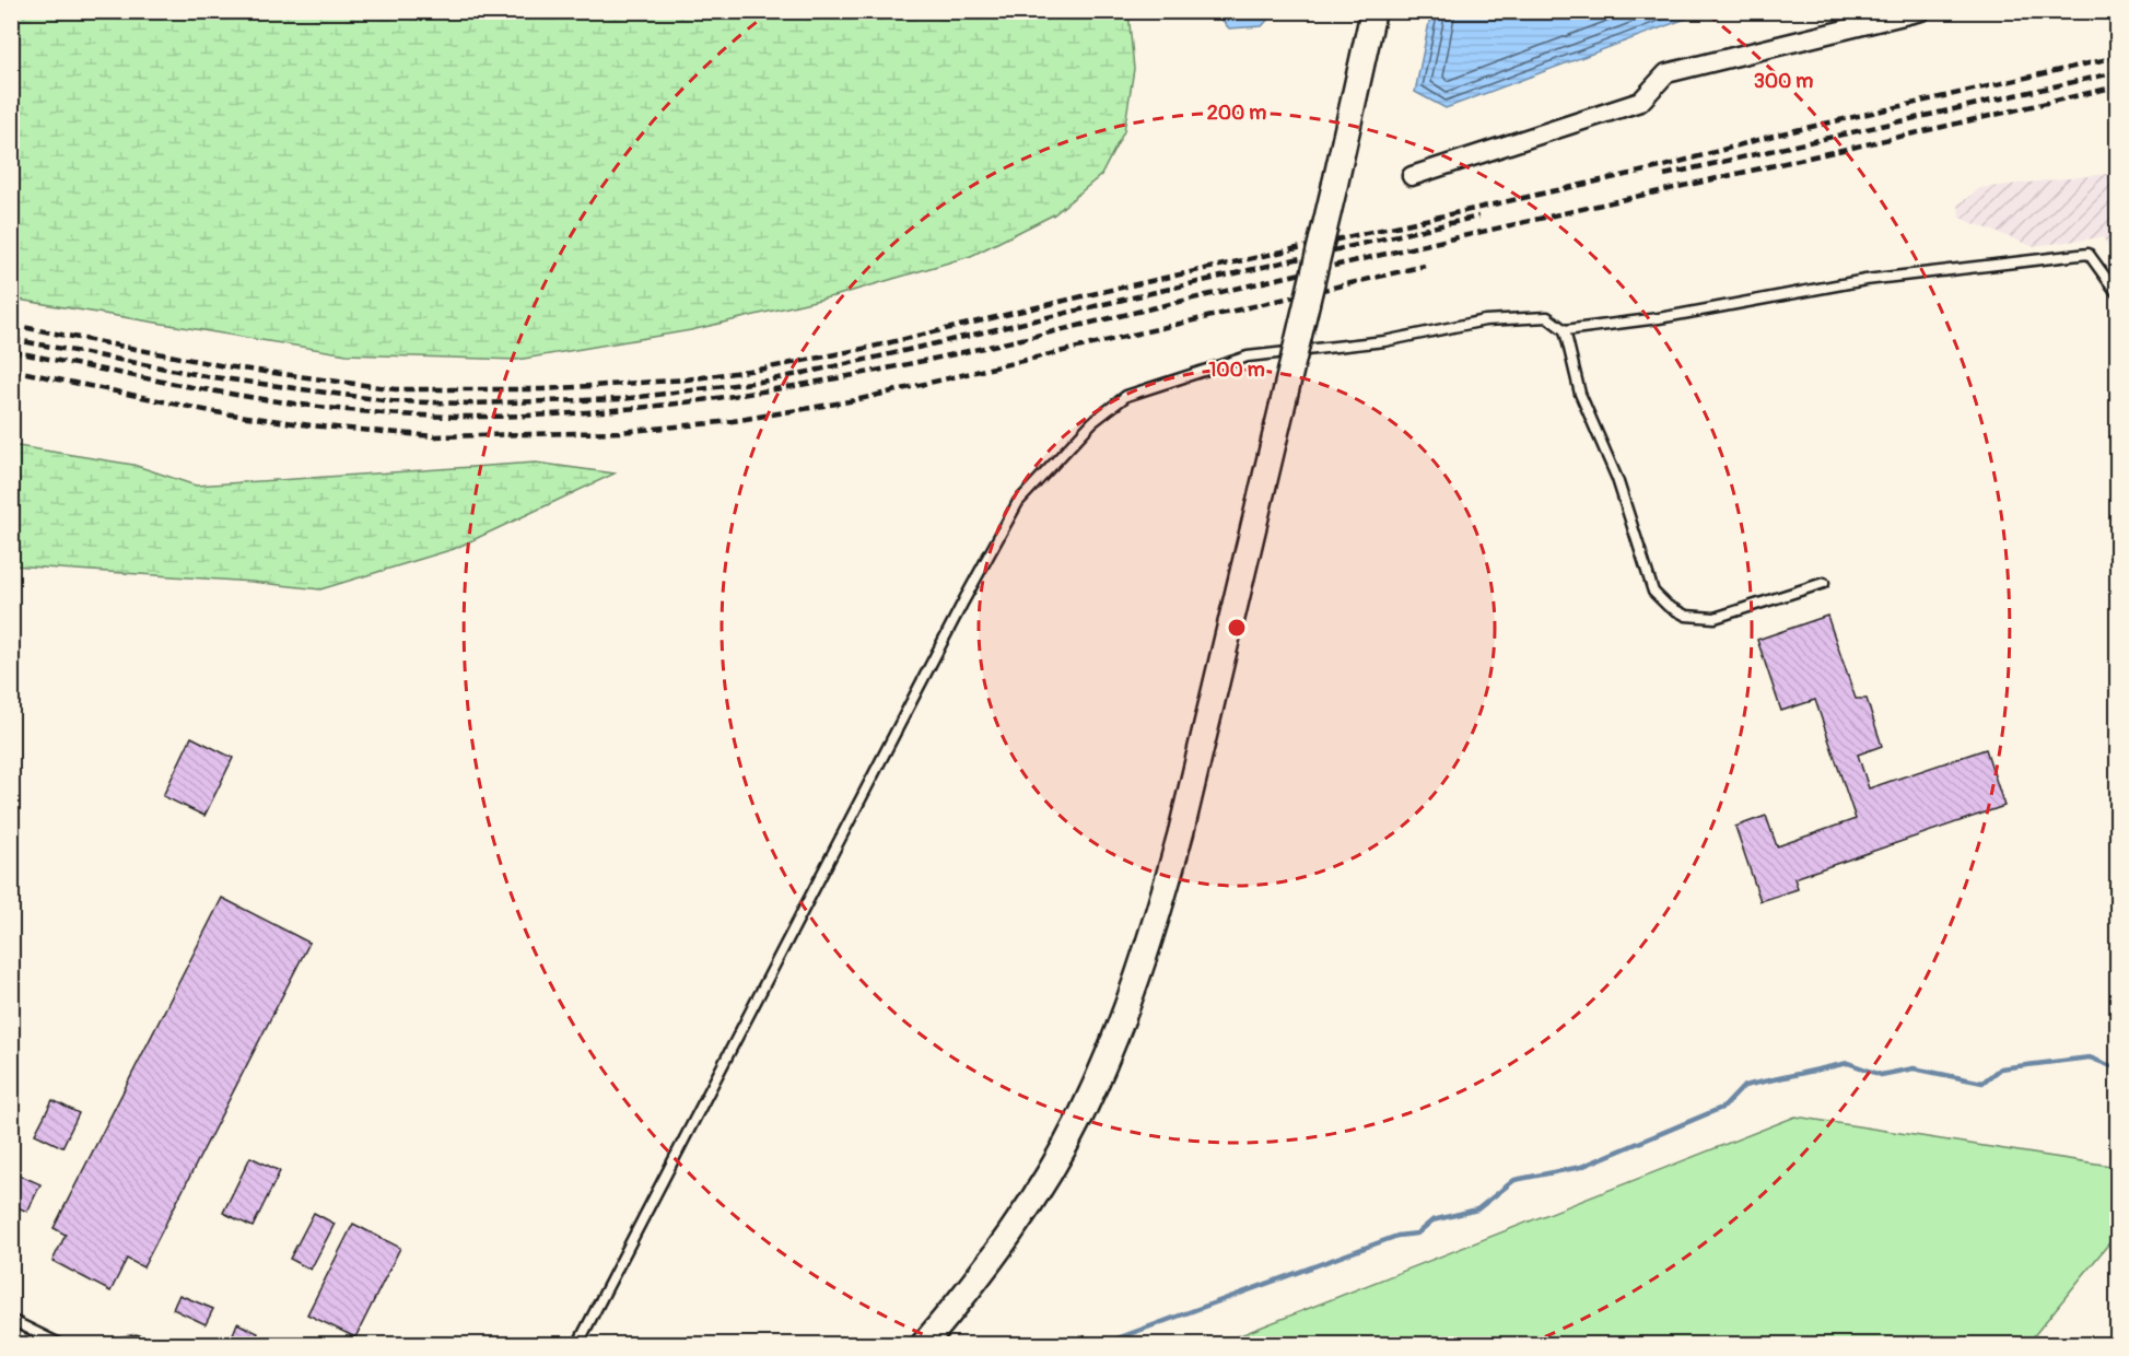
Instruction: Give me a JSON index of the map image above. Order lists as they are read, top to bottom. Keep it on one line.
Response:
{"rings":["300 m","200 m","100 m"]}
